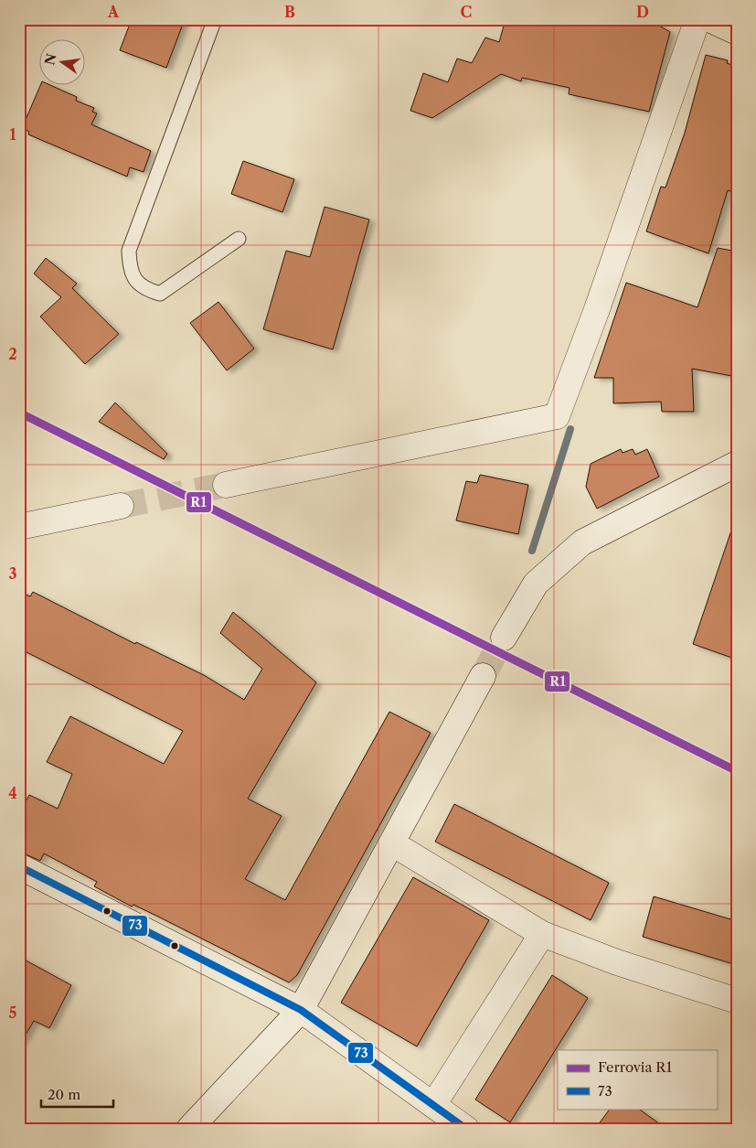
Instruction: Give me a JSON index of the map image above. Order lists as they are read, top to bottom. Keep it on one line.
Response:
{"lines":["rail line R1","transit line 73"],"legend":["Ferrovia R1","73"],"scale_bar":"20 m","north":"left","grid":{"columns":["A","B","C","D"],"rows":["1","2","3","4","5"]}}
